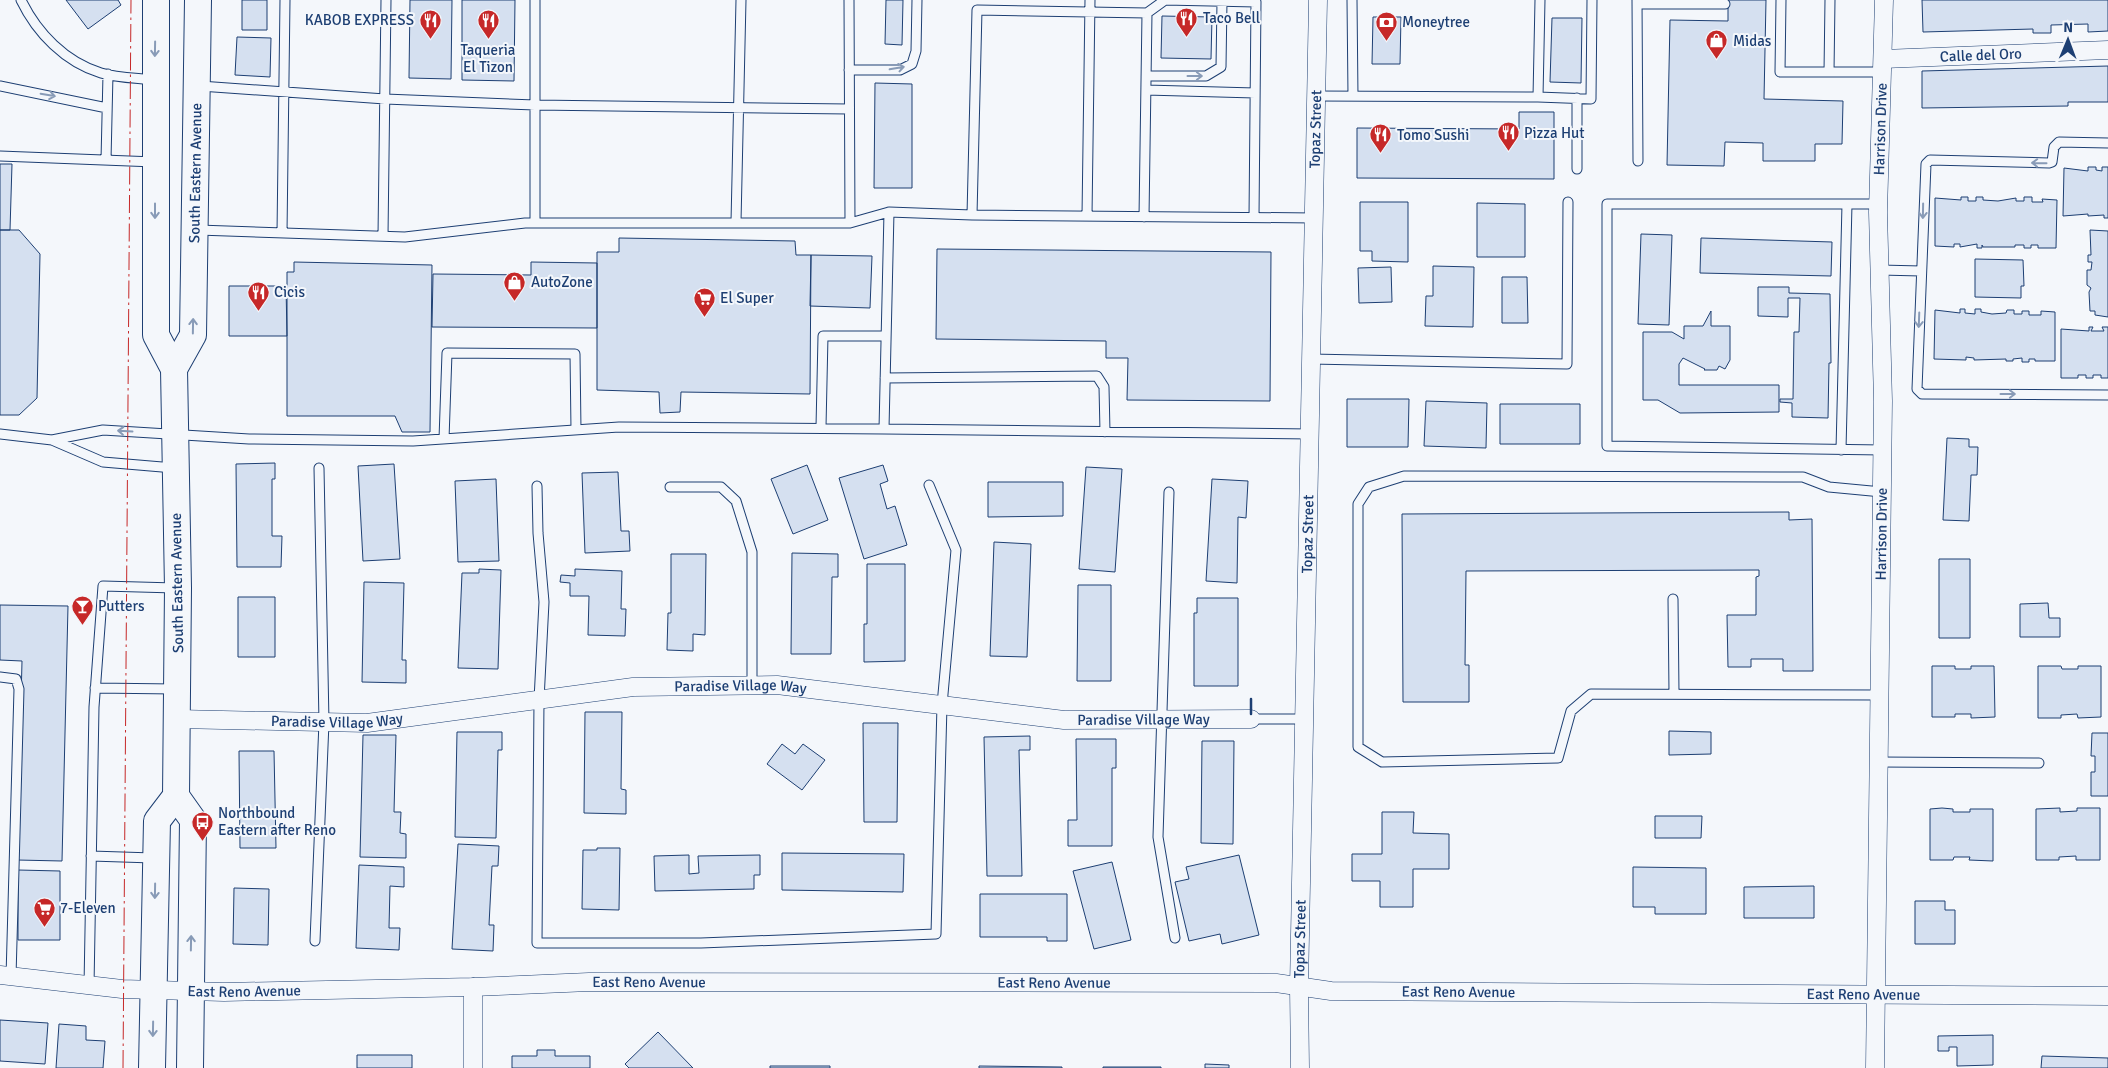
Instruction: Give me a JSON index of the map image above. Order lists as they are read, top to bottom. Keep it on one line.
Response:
{"streets":{"main road":["South Eastern Avenue"],"street":["Calle del Oro","Topaz Street","Harrison Drive","Paradise Village Way","East Reno Avenue"]},"crossings":[["Calle del Oro","Harrison Drive"],["Topaz Street","Paradise Village Way"],["Topaz Street","East Reno Avenue"],["Harrison Drive","East Reno Avenue"],["South Eastern Avenue","Paradise Village Way"]],"places":{"restaurant":["Taco Bell","KABOB EXPRESS","Taqueria El Tizon","Pizza Hut","Tomo Sushi","Cicis"],"bank":["Moneytree"],"shop":["Midas","AutoZone"],"supermarket":["El Super","7-Eleven"],"bar":["Putters"],"bus stop":["Northbound Eastern after Reno"]},"north":"top"}
